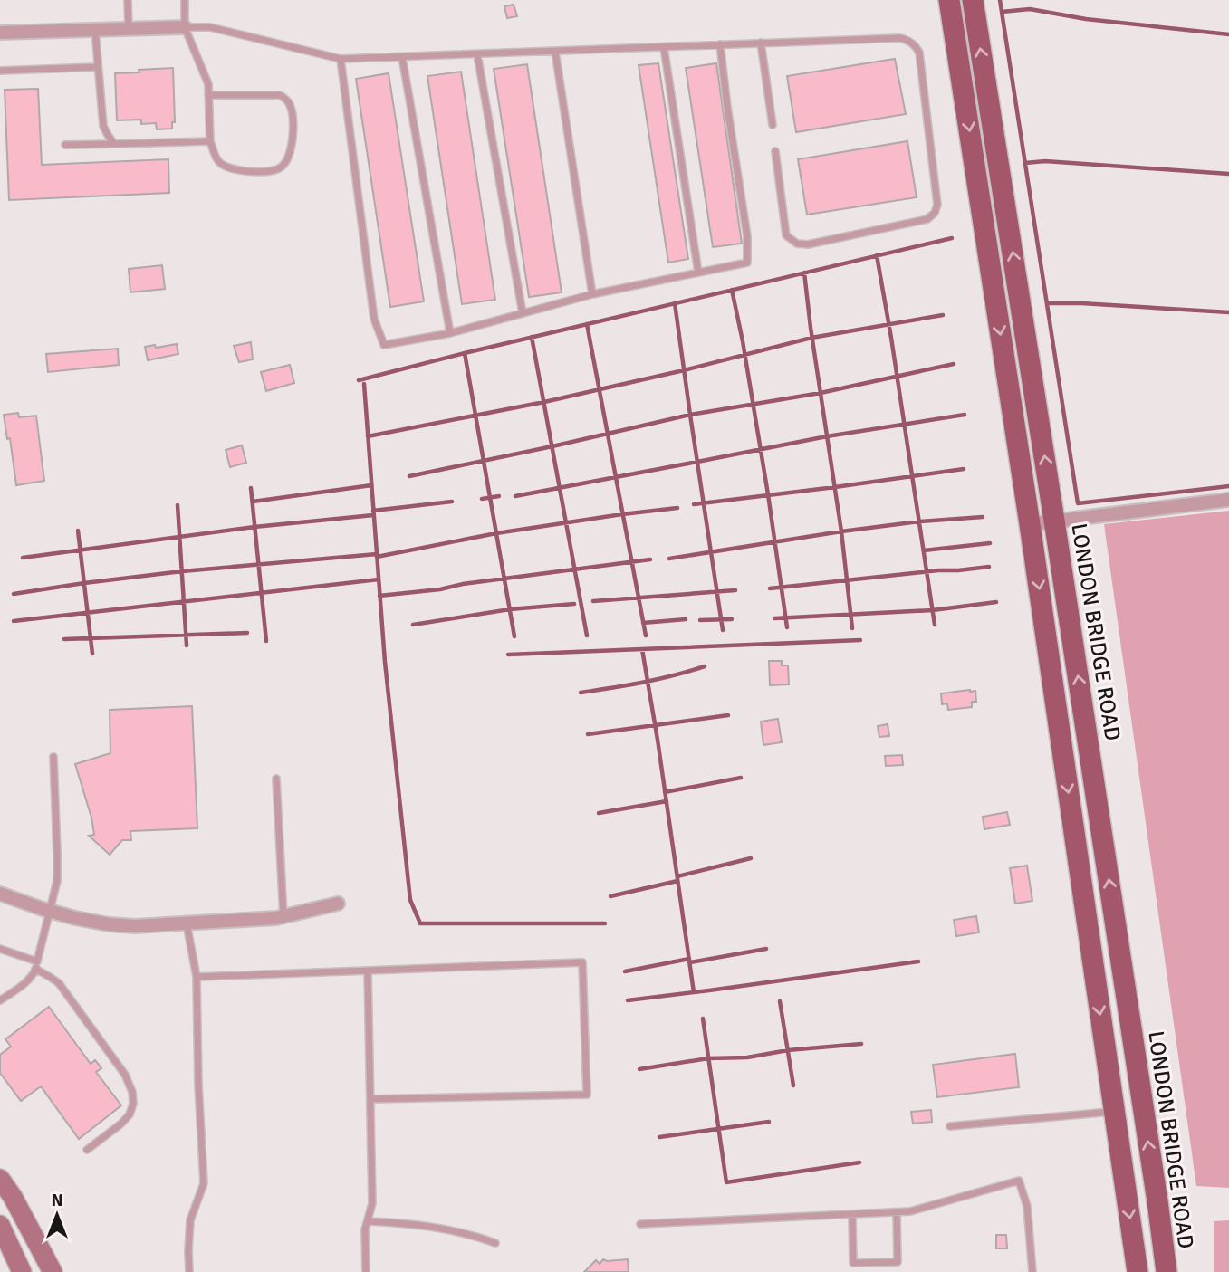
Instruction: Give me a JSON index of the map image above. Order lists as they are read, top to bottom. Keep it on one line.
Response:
{"streets":{"main road":["LONDON BRIDGE ROAD"]},"north":"top"}
